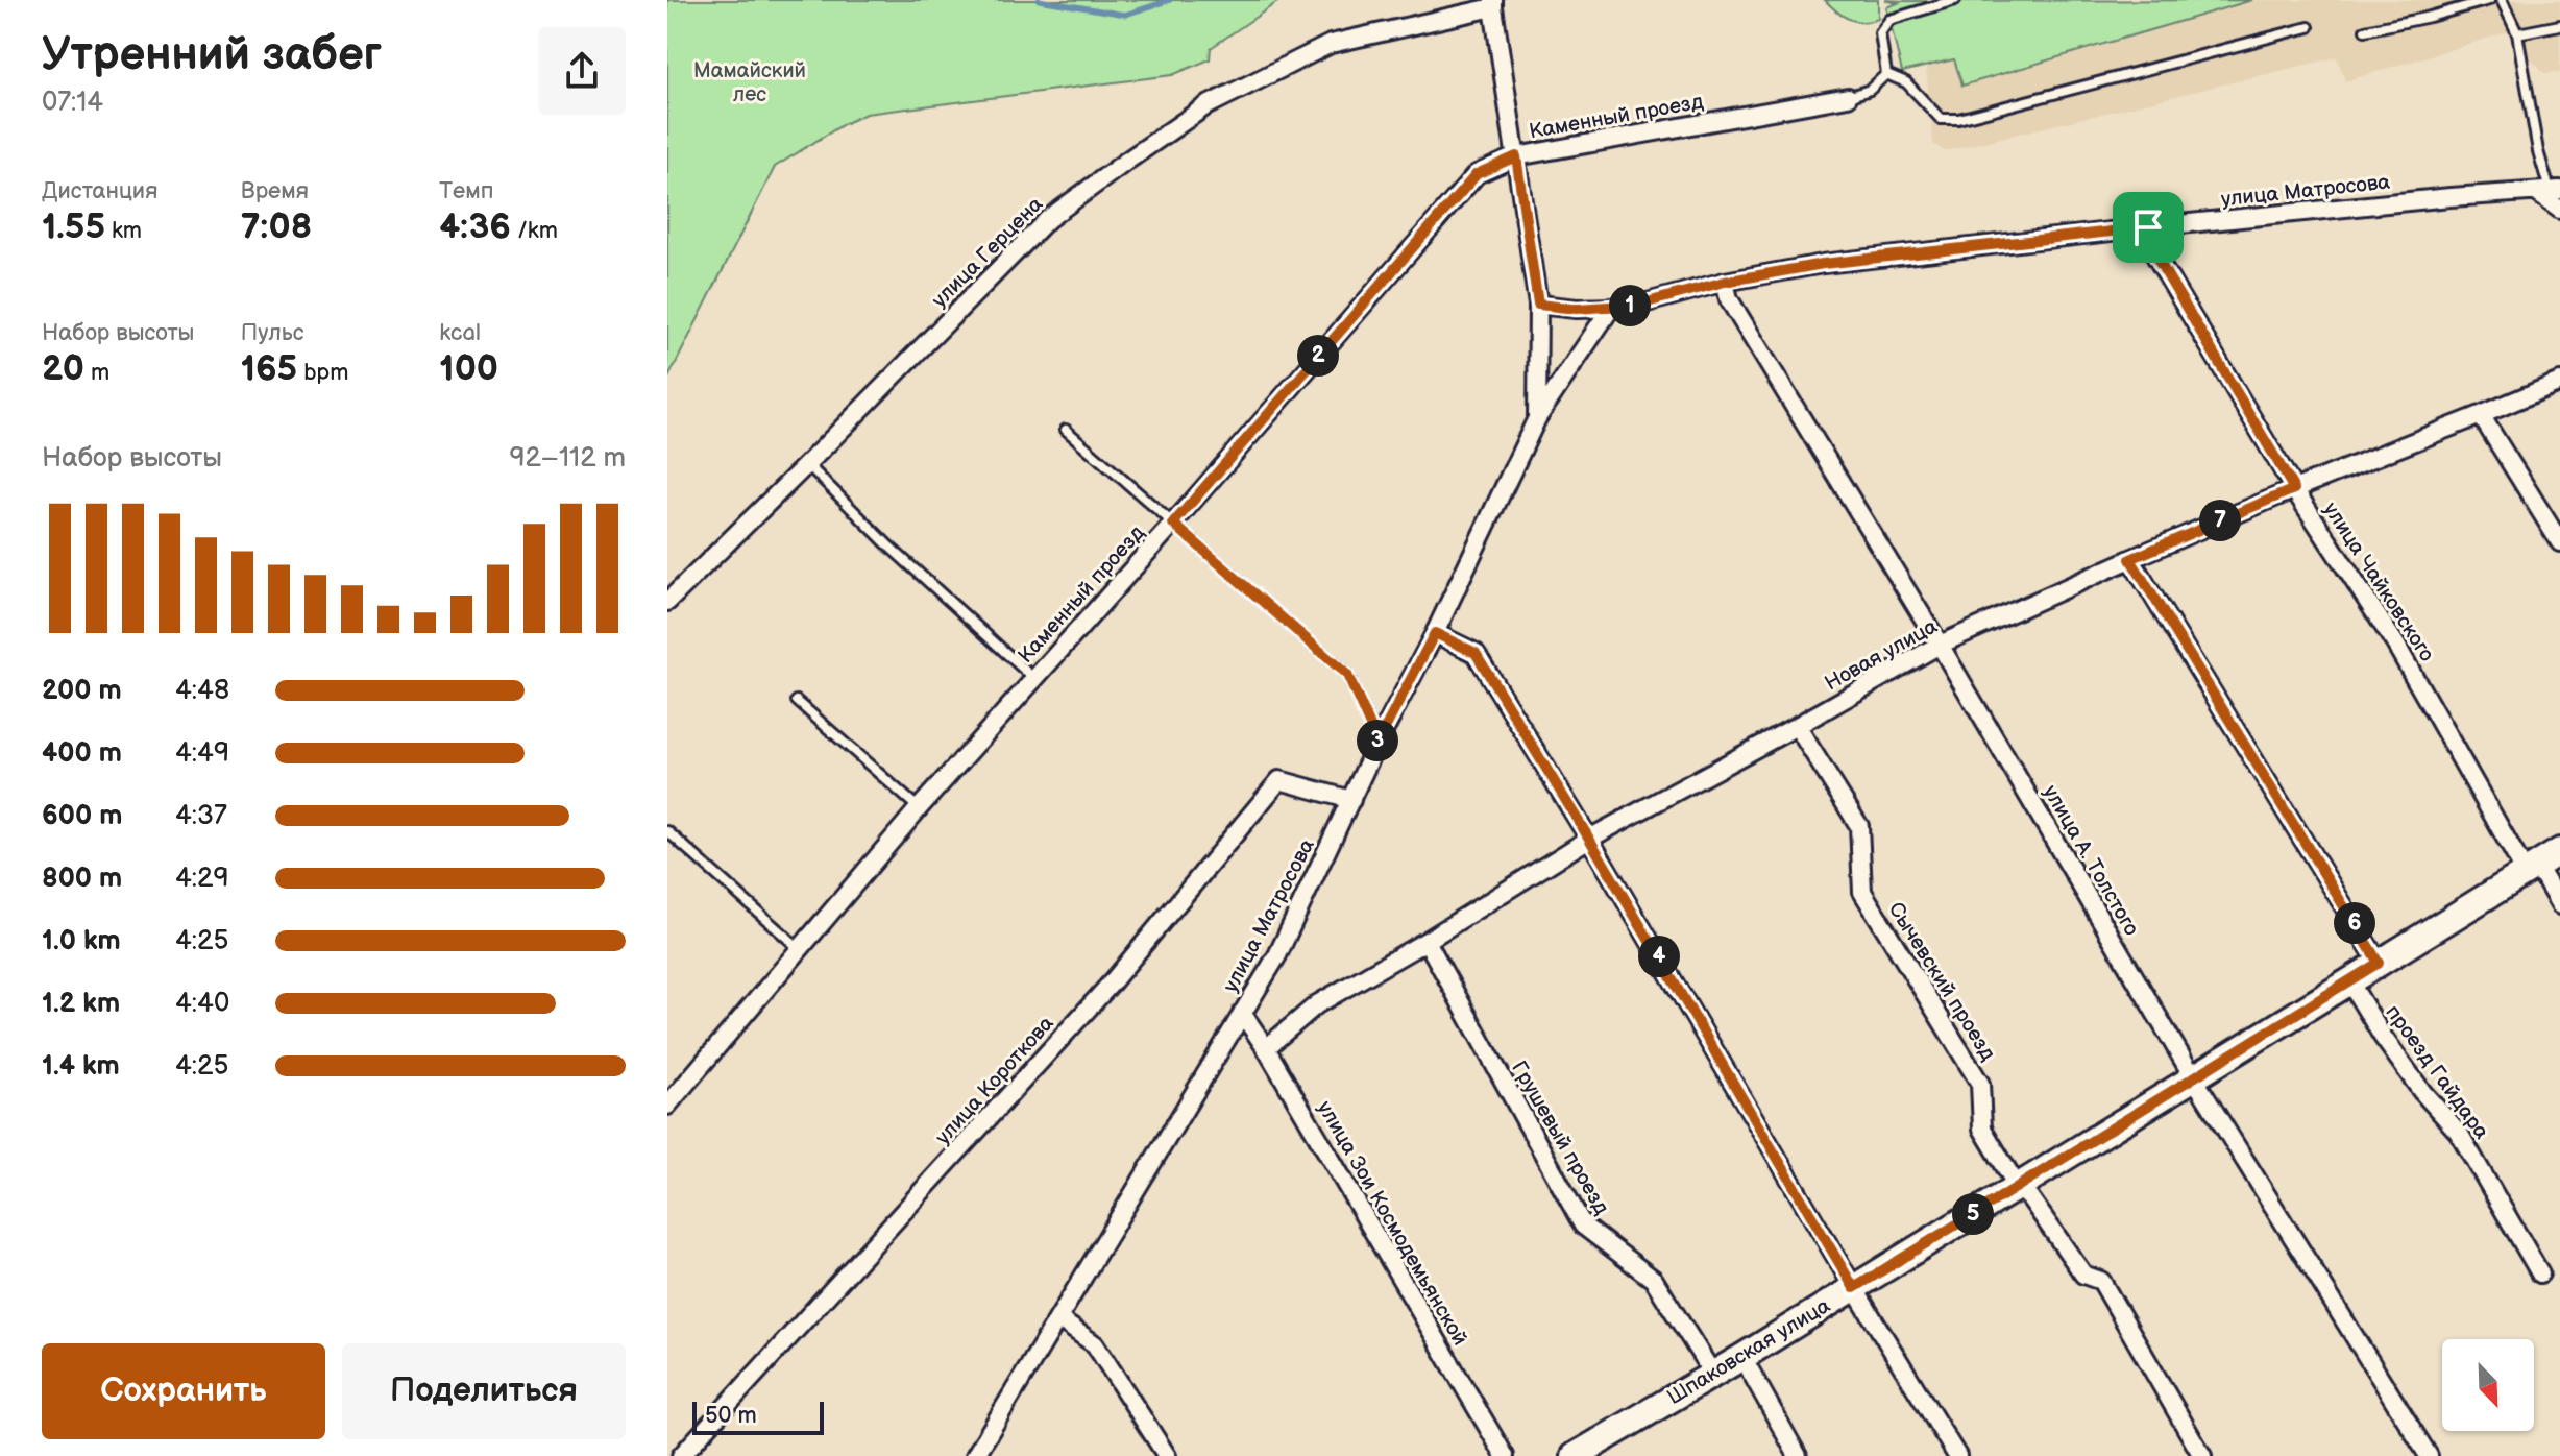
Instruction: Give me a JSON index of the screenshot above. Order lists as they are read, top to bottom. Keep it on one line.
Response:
{"streets":{"main road":["Шпаковская улица"],"street":["Каменный проезд","улица Матросова","улица Герцена","улица Чайковского","Новая улица","улица А. Толстого","Сычевский проезд","проезд Гайдара","улица Короткова","Грушевый проезд","улица Зои Космодемьянской"]},"crossings":[["Каменный проезд","улица Матросова"],["улица Матросова","улица Герцена"],["улица Матросова","улица Чайковского"],["улица Матросова","улица А. Толстого"],["улица Матросова","улица Короткова"],["улица Матросова","улица Зои Космодемьянской"],["улица Чайковского","Новая улица"],["улица Чайковского","Шпаковская улица"],["Новая улица","улица А. Толстого"],["Новая улица","Сычевский проезд"],["Новая улица","Грушевый проезд"],["Новая улица","улица Зои Космодемьянской"],["улица А. Толстого","Шпаковская улица"],["Сычевский проезд","Шпаковская улица"],["проезд Гайдара","Шпаковская улица"],["Грушевый проезд","Шпаковская улица"]],"parks":["Мамайский лес"],"scale_bar":"50 m","north":"bottom right","page":{"heading":["Утренний забег","07:14"],"stats":[["Дистанция","1.55 km"],["Время","7:08"],["Темп","4:36 /km"],["Набор высоты","20 m"],["Пульс","165 bpm"],["kcal","100"]],"pins":["1","2","7","3","6","4","5"],"chart":["Набор высоты","92–112 m"],"list":[{"name":"200 m","note":"4:48"},{"name":"400 m","note":"4:49"},{"name":"600 m","note":"4:37"},{"name":"800 m","note":"4:29"},{"name":"1.0 km","note":"4:25"},{"name":"1.2 km","note":"4:40"},{"name":"1.4 km","note":"4:25"}],"buttons":["Сохранить","Поделиться"],"scale":"50 m"}}
